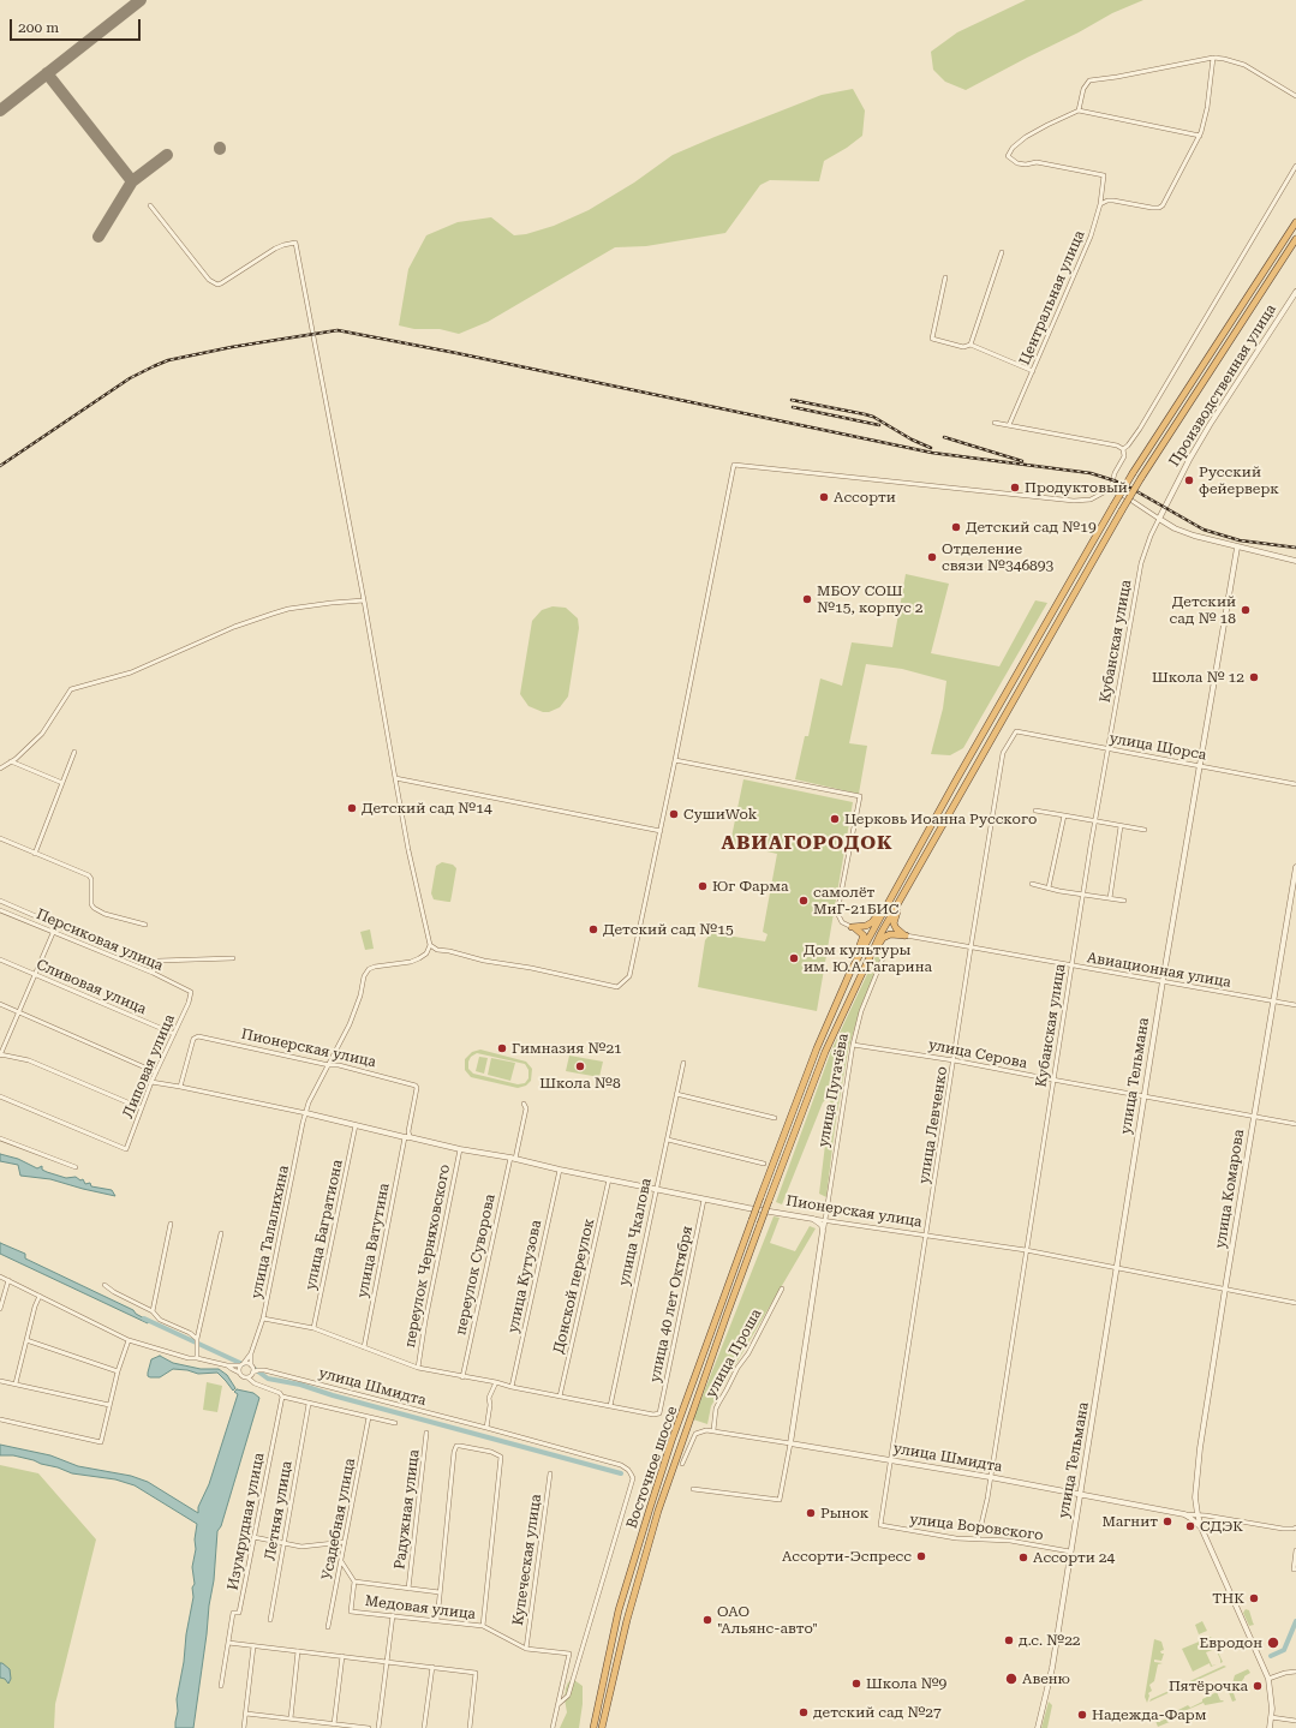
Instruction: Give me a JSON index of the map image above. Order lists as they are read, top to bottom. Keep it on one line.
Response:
{"streets":{"highway":["Восточное шоссе"],"street":["Центральная улица","Производственная улица","Кубанская улица","улица Щорса","Персиковая улица","Авиационная улица","Сливовая улица","Пионерская улица","улица Серова","Липовая улица","улица Тельмана","улица Пугачёва","улица Левченко","улица Комарова","улица Багратиона","улица Талалихина","улица Чкалова","улица Ватутина","переулок Черняховского","переулок Суворова","улица Кутузова","Донской переулок","улица 40 лет Октября","улица Проша","улица Шмидта","Радужная улица","Летняя улица","Усадебная улица","Изумрудная улица","улица Воровского","Купеческая улица","Медовая улица"]},"crossings":[["Производственная улица","Кубанская улица"],["Кубанская улица","улица Щорса"],["Кубанская улица","Авиационная улица"],["Кубанская улица","Пионерская улица"],["Кубанская улица","улица Серова"],["Кубанская улица","улица Шмидта"],["Кубанская улица","улица Воровского"],["улица Щорса","улица Тельмана"],["улица Щорса","улица Левченко"],["Персиковая улица","Липовая улица"],["Авиационная улица","улица Тельмана"],["Авиационная улица","улица Левченко"],["Авиационная улица","улица Комарова"],["Сливовая улица","Липовая улица"],["Пионерская улица","Липовая улица"],["Пионерская улица","улица Тельмана"],["Пионерская улица","улица Пугачёва"],["Пионерская улица","улица Левченко"],["Пионерская улица","улица Комарова"],["Пионерская улица","улица Багратиона"],["Пионерская улица","улица Талалихина"],["Пионерская улица","улица Чкалова"],["Пионерская улица","улица Ватутина"],["Пионерская улица","переулок Черняховского"],["Пионерская улица","переулок Суворова"],["Пионерская улица","улица Кутузова"],["Пионерская улица","Донской переулок"],["Пионерская улица","улица 40 лет Октября"],["улица Серова","улица Тельмана"],["улица Серова","улица Пугачёва"],["улица Серова","улица Левченко"],["улица Серова","улица Комарова"],["улица Тельмана","улица Шмидта"],["улица Тельмана","улица Воровского"],["улица Пугачёва","улица Шмидта"],["улица Левченко","улица Шмидта"],["улица Левченко","улица Воровского"],["улица Комарова","улица Шмидта"],["улица Багратиона","улица Шмидта"],["улица Талалихина","улица Шмидта"],["улица Чкалова","улица Шмидта"],["улица Ватутина","улица Шмидта"],["переулок Черняховского","улица Шмидта"],["переулок Суворова","улица Шмидта"],["улица Кутузова","улица Шмидта"],["Донской переулок","улица Шмидта"],["улица 40 лет Октября","улица Шмидта"],["улица Проша","улица Шмидта"],["улица Шмидта","Медовая улица"],["Купеческая улица","Медовая улица"]],"districts":["АВИАГОРОДОК"],"places":["Русский фейерверк","Продуктовый","Ассорти","Детский сад №19","Отделение связи №346893","МБОУ СОШ №15, корпус 2","Детский сад № 18","Школа № 12","Детский сад №14","СушиWok","Церковь Иоанна Русского","Юг Фарма","самолёт МиГ-21БИС","Детский сад №15","Дом культуры им. Ю.А.Гагарина","Гимназия №21","Школа №8","Рынок","Магнит","СДЭК","Ассорти-Эспресс","Ассорти 24","ТНК","ОАО \"Альянс-авто\"","д.с. №22","Евродон","Авеню","Школа №9","Пятёрочка","детский сад №27","Надежда-Фарм"],"scale_bar":"200 m"}
